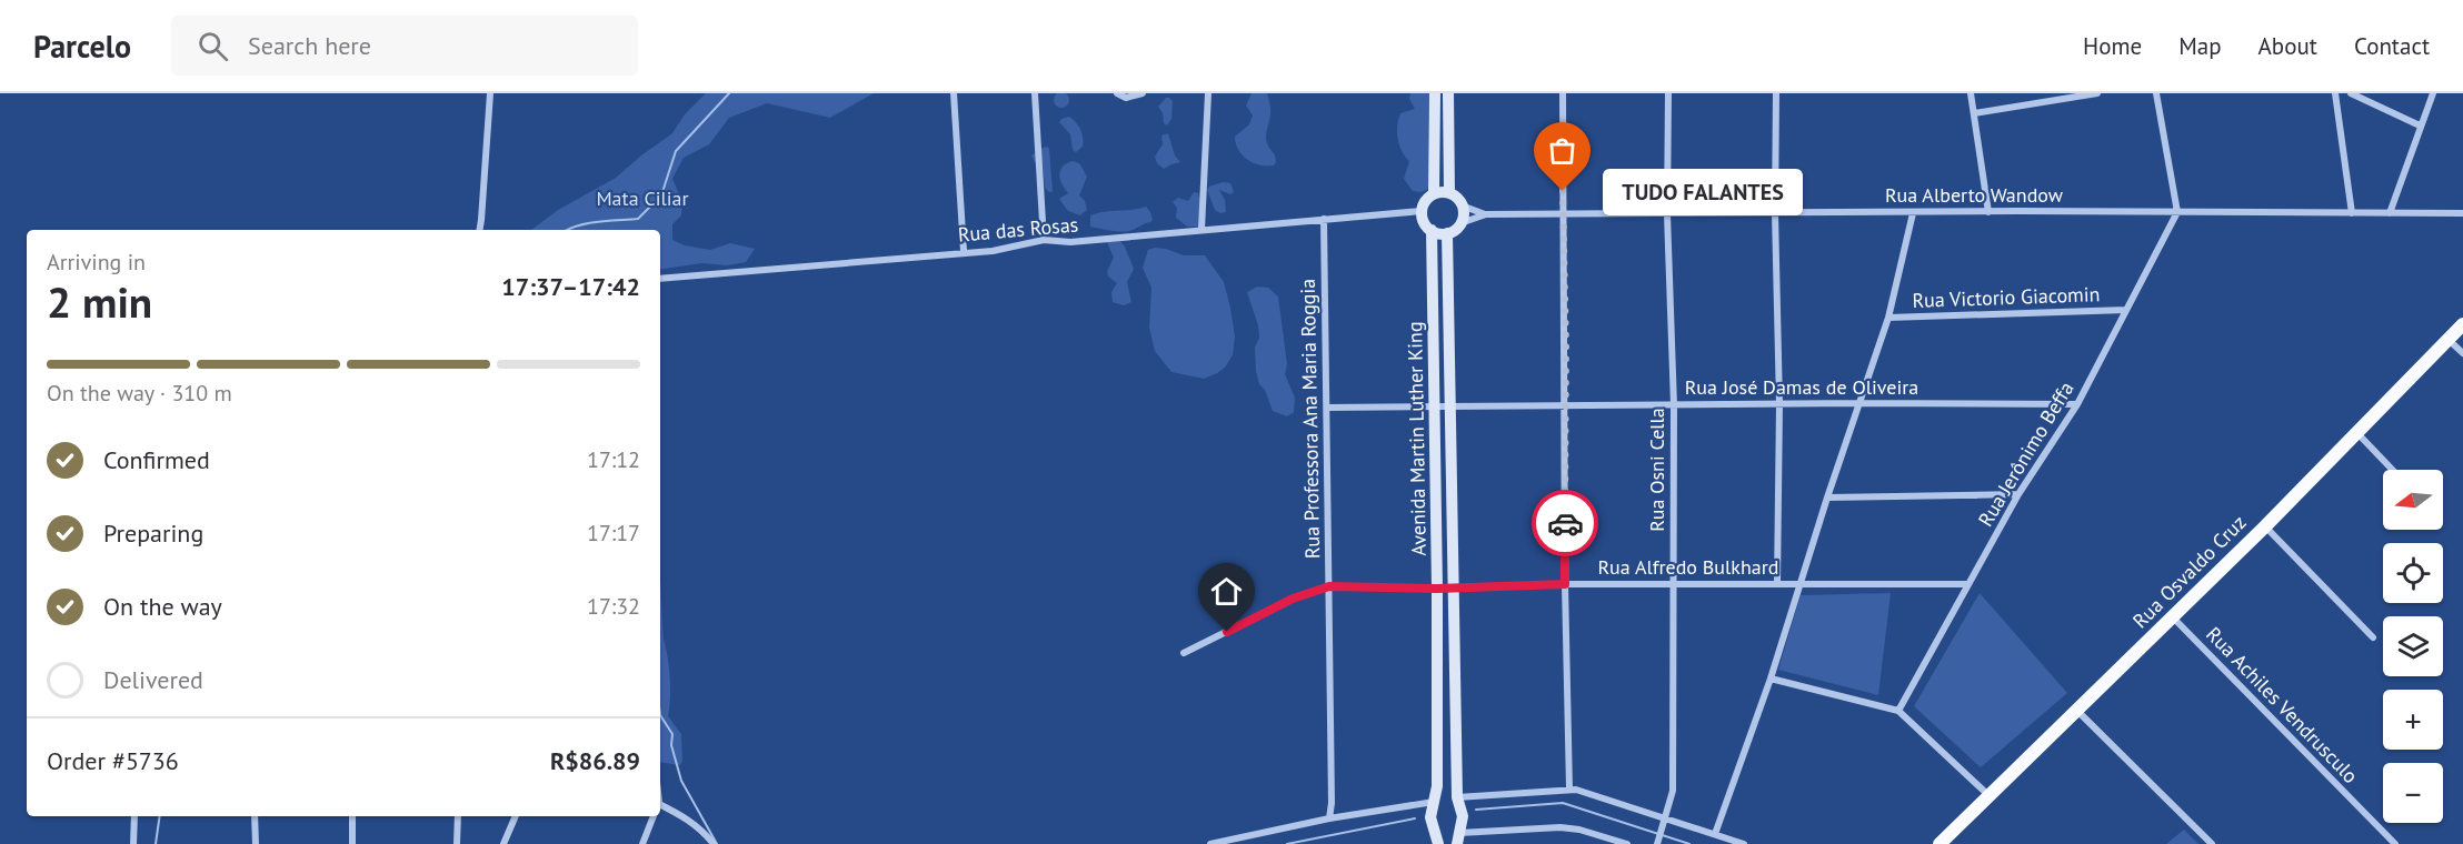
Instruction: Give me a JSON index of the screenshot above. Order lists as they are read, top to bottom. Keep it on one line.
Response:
{"streets":{"highway":["Rua Osvaldo Cruz"],"main road":["Avenida Martin Luther King"],"street":["Rua Alberto Wandow","Rua das Rosas","Rua Victorio Giacomin","Rua José Damas de Oliveira","Rua Professora Ana Maria Roggia","Rua Jerônimo Beffa","Rua Osni Cella","Rua Alfredo Bulkhard","Rua Achiles Vendrusculo"]},"crossings":[["Rua Alberto Wandow","Rua das Rosas"],["Rua Alberto Wandow","Avenida Martin Luther King"],["Rua Alberto Wandow","Rua Jerônimo Beffa"],["Rua Alberto Wandow","Rua Osni Cella"],["Rua das Rosas","Rua Professora Ana Maria Roggia"],["Rua das Rosas","Avenida Martin Luther King"],["Rua Victorio Giacomin","Rua Jerônimo Beffa"],["Rua José Damas de Oliveira","Rua Professora Ana Maria Roggia"],["Rua José Damas de Oliveira","Avenida Martin Luther King"],["Rua José Damas de Oliveira","Rua Jerônimo Beffa"],["Rua José Damas de Oliveira","Rua Osni Cella"],["Rua Professora Ana Maria Roggia","Rua Alfredo Bulkhard"],["Avenida Martin Luther King","Rua Alfredo Bulkhard"],["Rua Jerônimo Beffa","Rua Alfredo Bulkhard"],["Rua Osni Cella","Rua Alfredo Bulkhard"],["Rua Osvaldo Cruz","Rua Achiles Vendrusculo"]],"parks":["Mata Ciliar"],"places":["TUDO FALANTES"],"north":"left","page":{"header":"Parcelo","search":"Search here","nav":["Home","Map","About","Contact"],"bubble":"TUDO FALANTES","heading":["2 min","Arriving in","17:37–17:42"],"panel":["Order #5736","R$86.89"],"bar":"On the way · 310 m","list":[["Confirmed","17:12"],["Preparing","17:17"],["On the way","17:32"],"Delivered"],"map_buttons":["+","−"]}}
